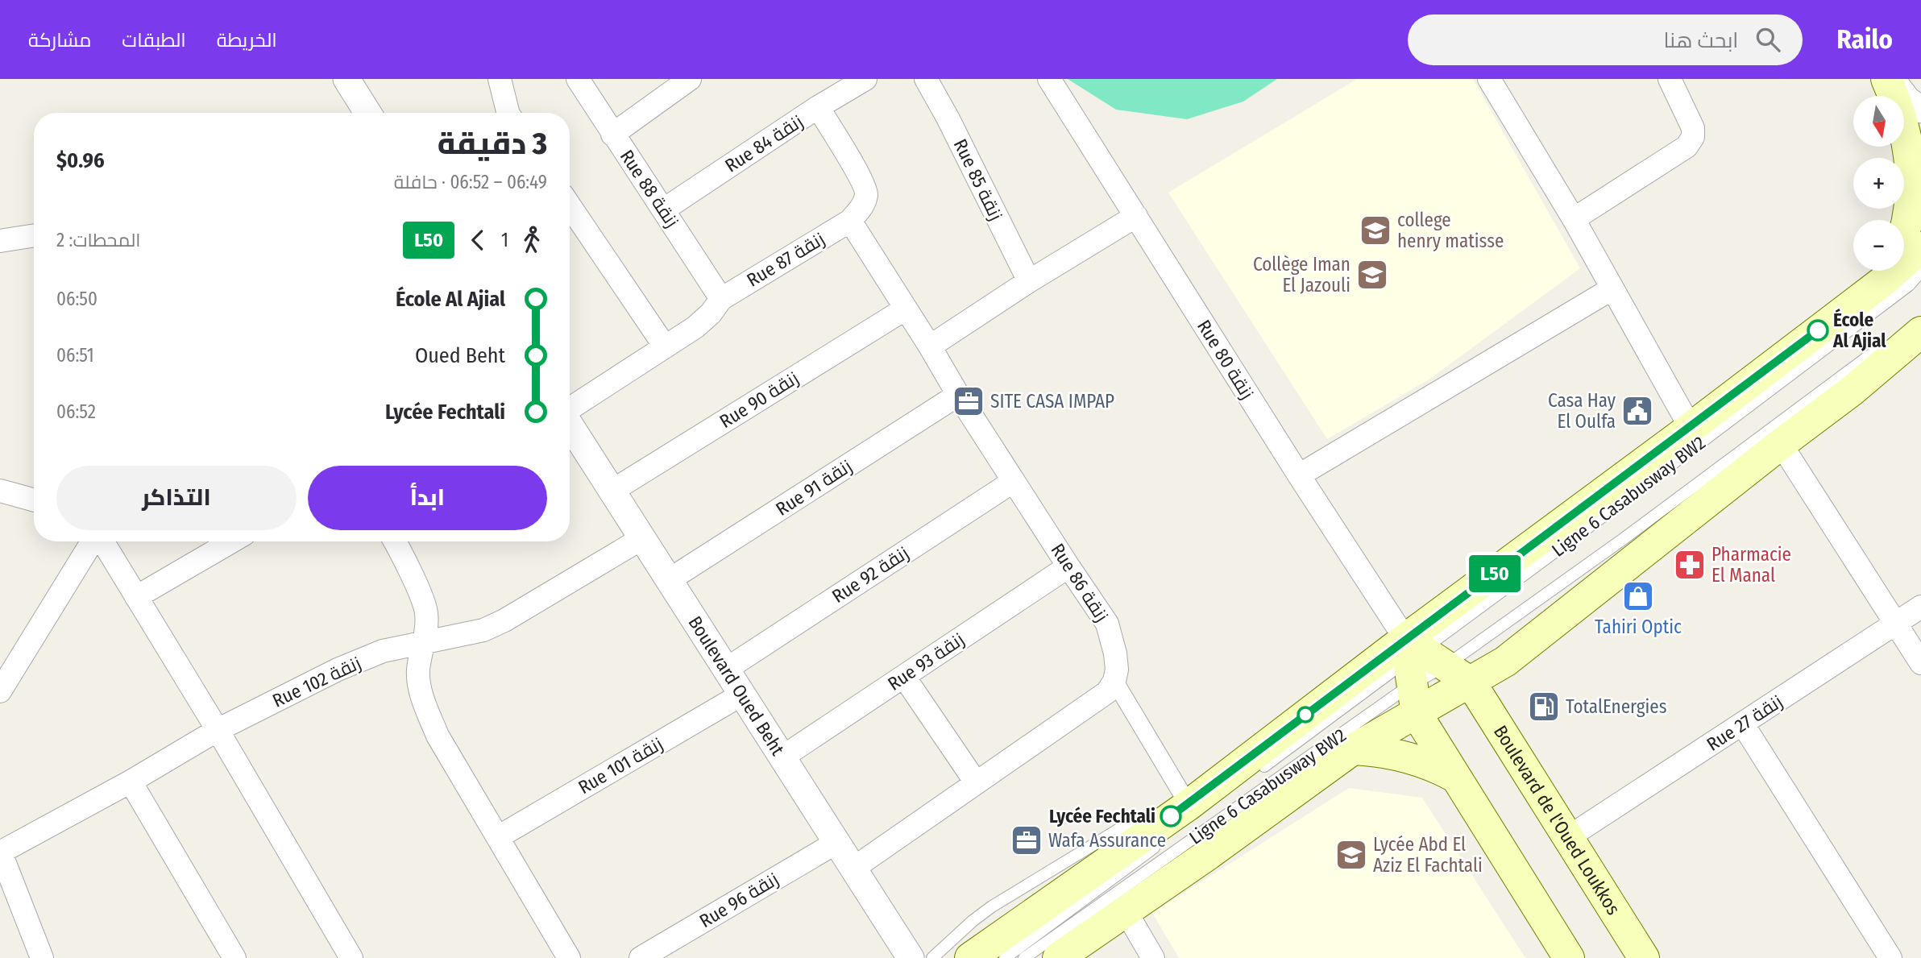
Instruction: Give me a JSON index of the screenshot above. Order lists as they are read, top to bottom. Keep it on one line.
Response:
{"streets":{"main road":["Boulevard de l'Oued Loukkos"],"street":["Rue 84 زنقة","Rue 85 زنقة","Rue 88 زنقة","Rue 87 زنقة","Rue 80 زنقة","Rue 90 زنقة","Rue 91 زنقة","Rue 92 زنقة","Rue 86 زنقة","Rue 93 زنقة","Rue 102 زنقة","Boulevard Oued Beht","Rue 27 زنقة","Rue 101 زنقة","Rue 96 زنقة"],"lane":["Ligne 6 Casabusway BW2"]},"crossings":[["Rue 84 زنقة","Rue 88 زنقة"],["Rue 88 زنقة","Rue 87 زنقة"],["Rue 87 زنقة","Rue 86 زنقة"],["Rue 80 زنقة","Ligne 6 Casabusway BW2"],["Rue 90 زنقة","Rue 86 زنقة"],["Rue 90 زنقة","Boulevard Oued Beht"],["Rue 91 زنقة","Rue 86 زنقة"],["Rue 91 زنقة","Boulevard Oued Beht"],["Rue 92 زنقة","Rue 86 زنقة"],["Rue 92 زنقة","Boulevard Oued Beht"],["Rue 86 زنقة","Rue 93 زنقة"],["Rue 93 زنقة","Boulevard Oued Beht"],["Rue 102 زنقة","Boulevard Oued Beht"],["Boulevard Oued Beht","Rue 101 زنقة"],["Boulevard Oued Beht","Rue 96 زنقة"],["Rue 27 زنقة","Boulevard de l'Oued Loukkos"]],"places":{"school or university":["college henry matisse","Collège Iman El Jazouli","Lycée Abd El Aziz El Fachtali"],"other":["École Al Ajial","Lycée Fechtali"],"office":["SITE CASA IMPAP","Wafa Assurance"],"public building":["Casa Hay El Oulfa"],"pharmacy":["Pharmacie El Manal"],"shop":["Tahiri Optic"],"fuel station":["TotalEnergies"]},"lines":["bus line L50"],"north":"bottom","page":{"header":"Railo","search":"ابحث هنا","nav":["الخريطة","الطبقات","مشاركة"],"on_map":"L50","map_buttons":["+","−"],"heading":["3 دقيقة","06:49 – 06:52 · حافلة","$0.96"],"legs":["1","L50","المحطات: 2"],"list":[{"name":"École Al Ajial","value":"06:50"},{"name":"Oued Beht","value":"06:51"},{"name":"Lycée Fechtali","value":"06:52"}],"buttons":["ابدأ","التذاكر"]}}
